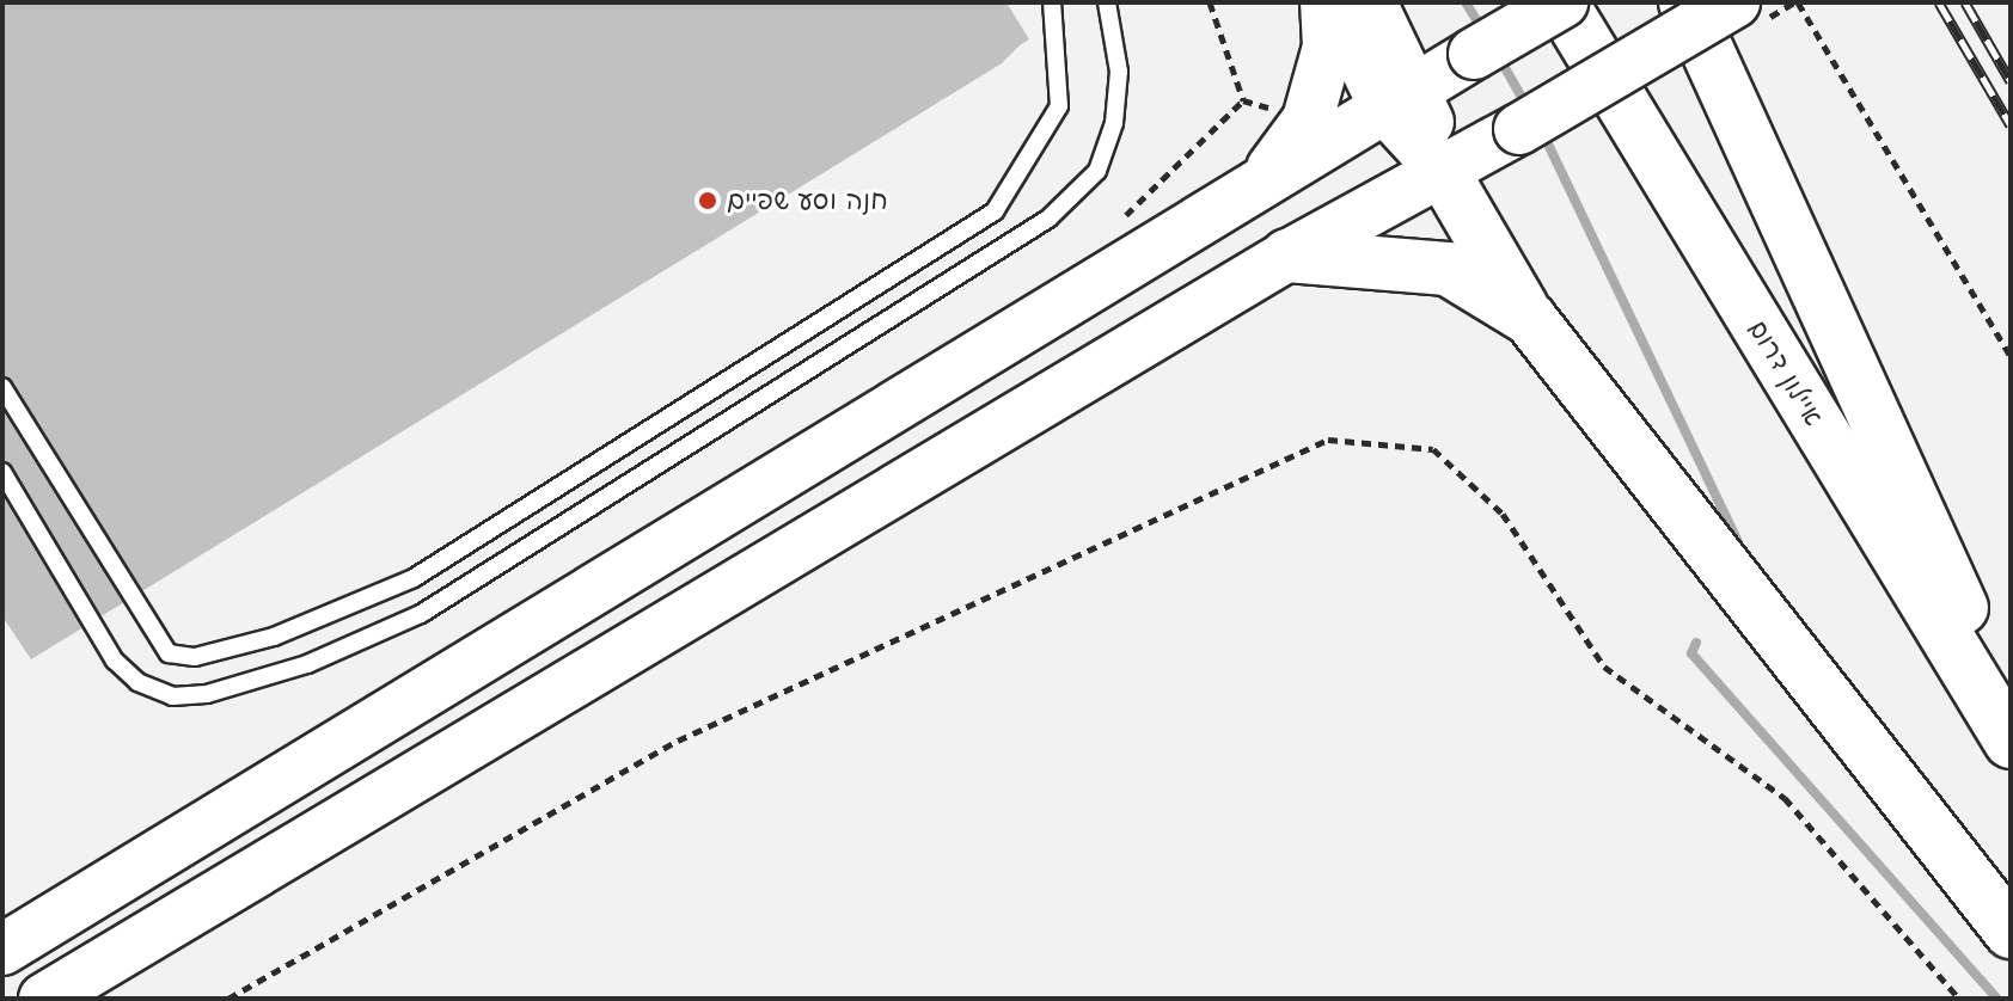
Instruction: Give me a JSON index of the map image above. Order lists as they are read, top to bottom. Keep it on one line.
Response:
{"streets":{"highway":["איילון דרום"]},"places":["חנה וסע שפיים"]}
